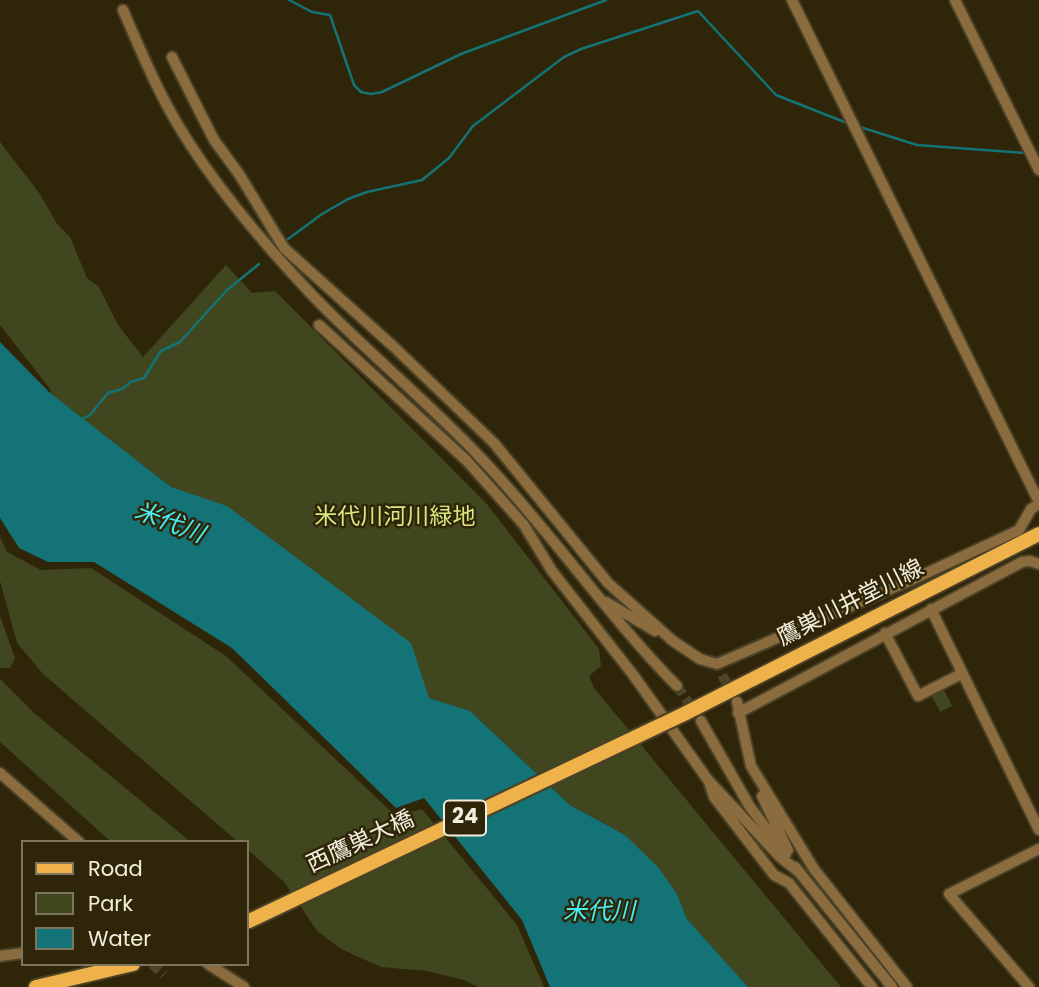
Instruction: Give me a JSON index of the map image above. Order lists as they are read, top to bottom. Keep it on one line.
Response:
{"streets":{"main road":["鷹巣川井堂川線","24","西鷹巣大橋"]},"crossings":[["鷹巣川井堂川線","西鷹巣大橋"]],"water":["米代川"],"parks":["米代川河川緑地"],"legend":["Road","Park","Water"]}
